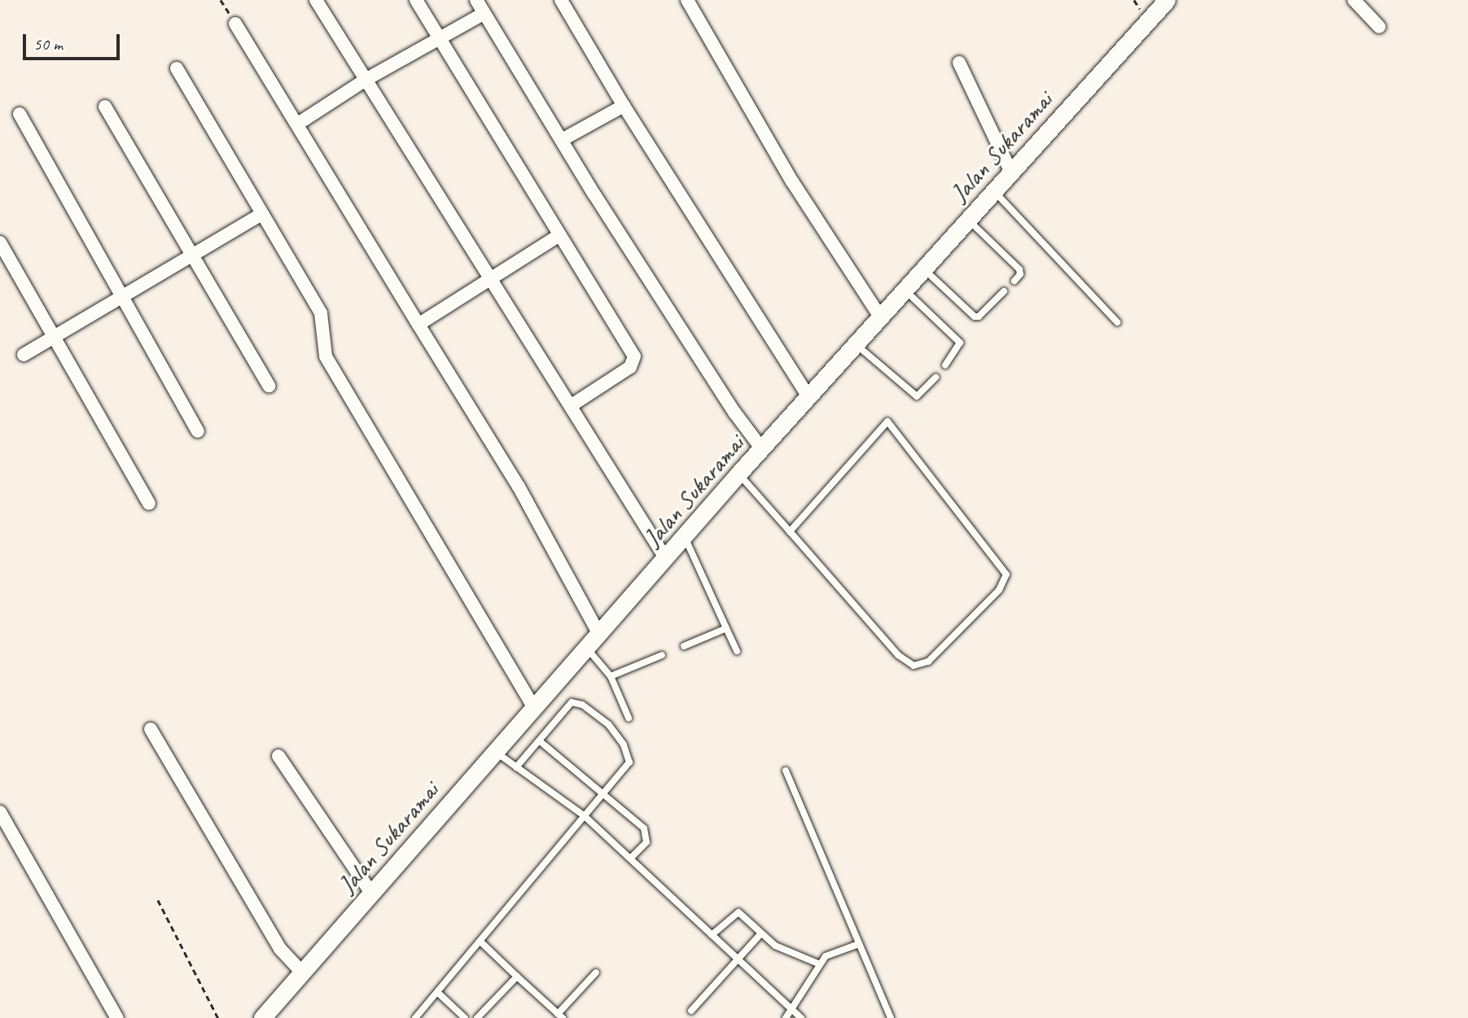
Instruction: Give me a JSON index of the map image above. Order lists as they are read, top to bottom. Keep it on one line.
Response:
{"streets":{"street":["Jalan Sukaramai"]},"scale_bar":"50 m"}
